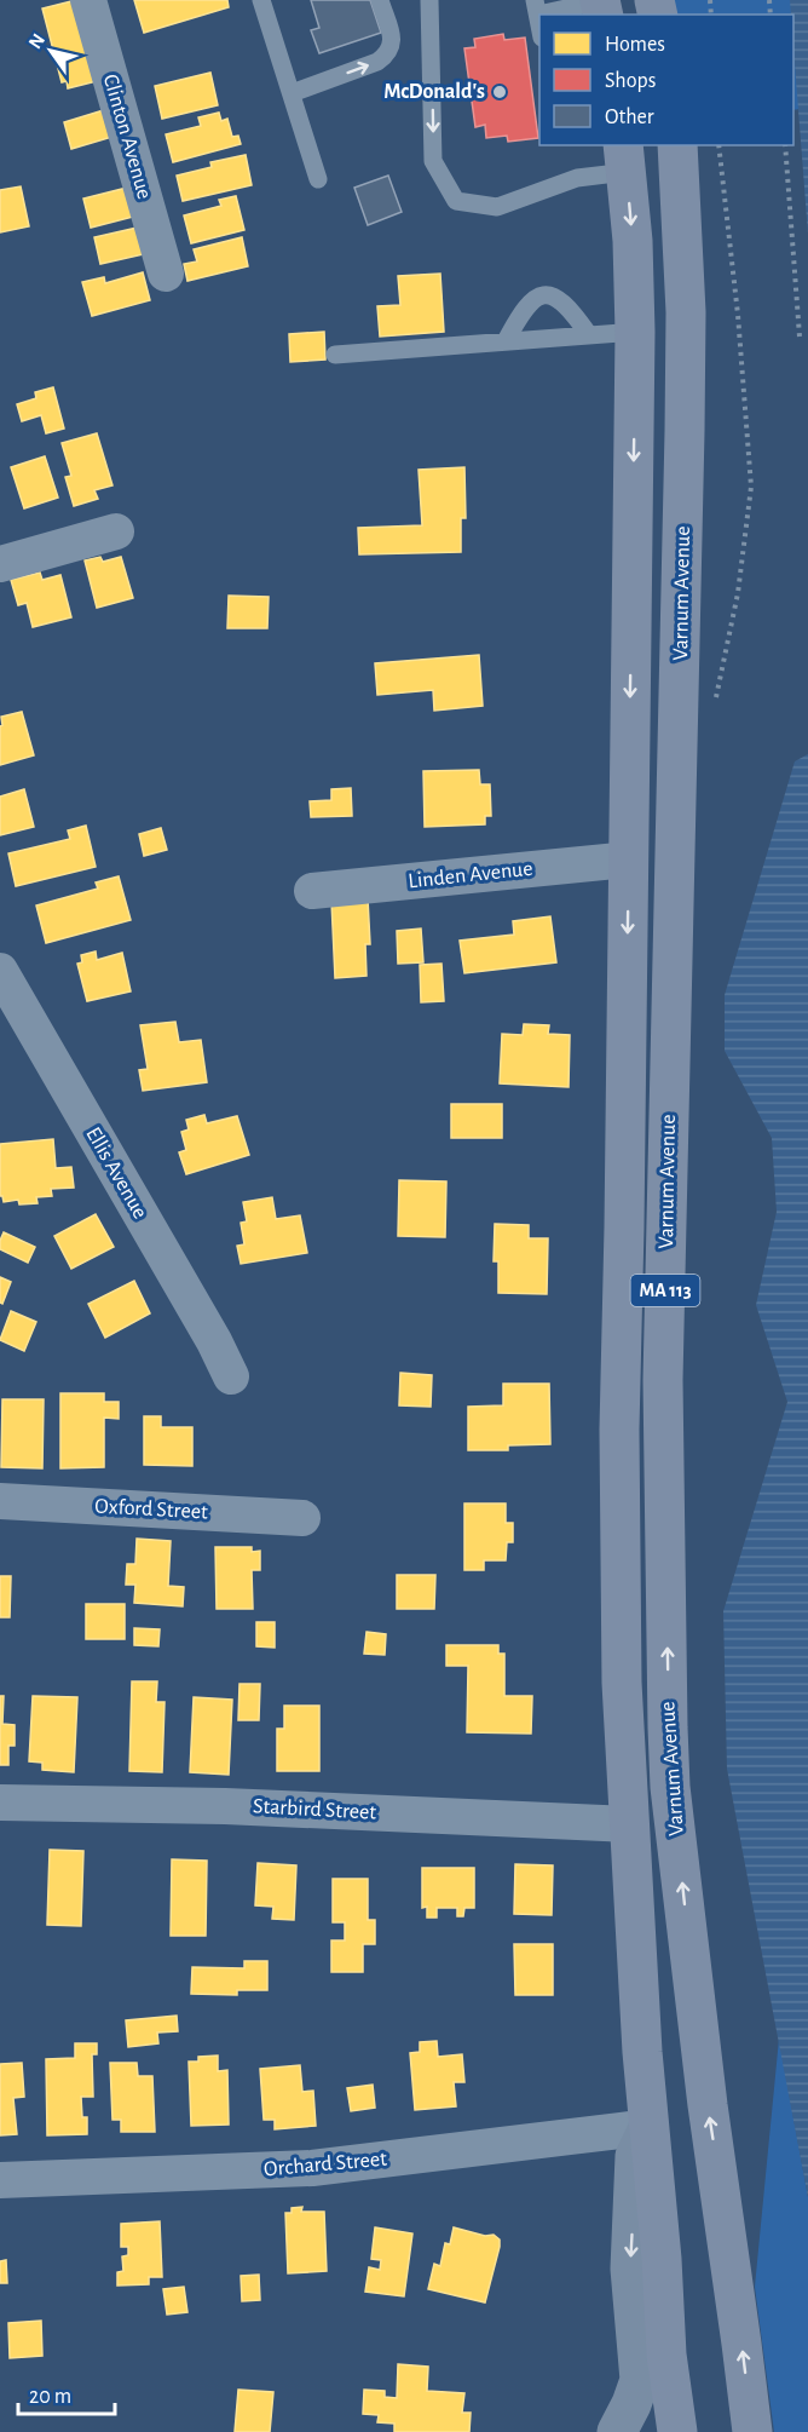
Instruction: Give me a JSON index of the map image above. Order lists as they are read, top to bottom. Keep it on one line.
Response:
{"streets":{"main road":["Varnum Avenue","MA 113"],"street":["Clinton Avenue","Linden Avenue","Ellis Avenue","Oxford Street","Starbird Street","Orchard Street"]},"crossings":[["Varnum Avenue","Linden Avenue"],["Varnum Avenue","Starbird Street"],["Varnum Avenue","Orchard Street"]],"places":["McDonald's"],"legend":["Homes","Shops","Other"],"scale_bar":"20 m","north":"top left"}
